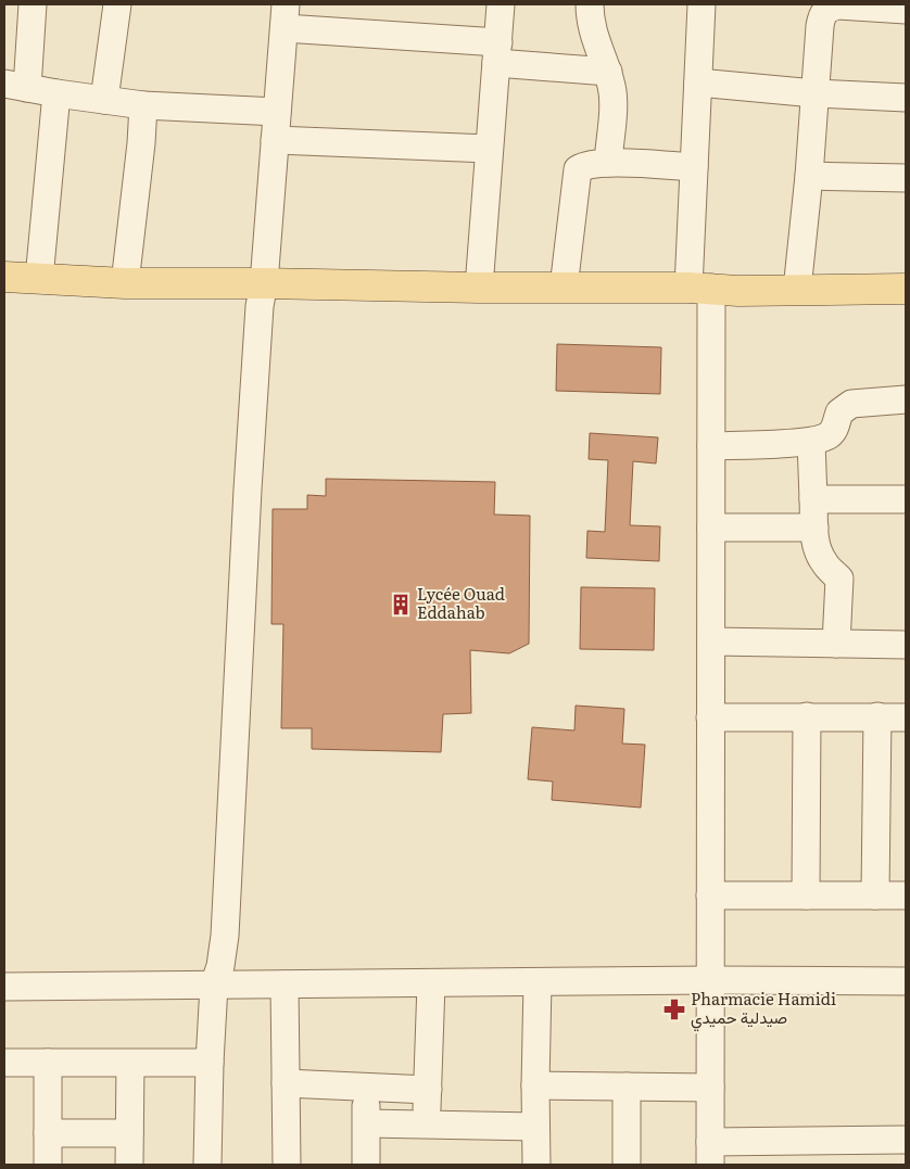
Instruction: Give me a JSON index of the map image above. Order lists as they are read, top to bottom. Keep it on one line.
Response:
{"places":{"building":["Lycée Ouad Eddahab"],"pharmacy":["Pharmacie Hamidi صيدلية حميدي"]}}
